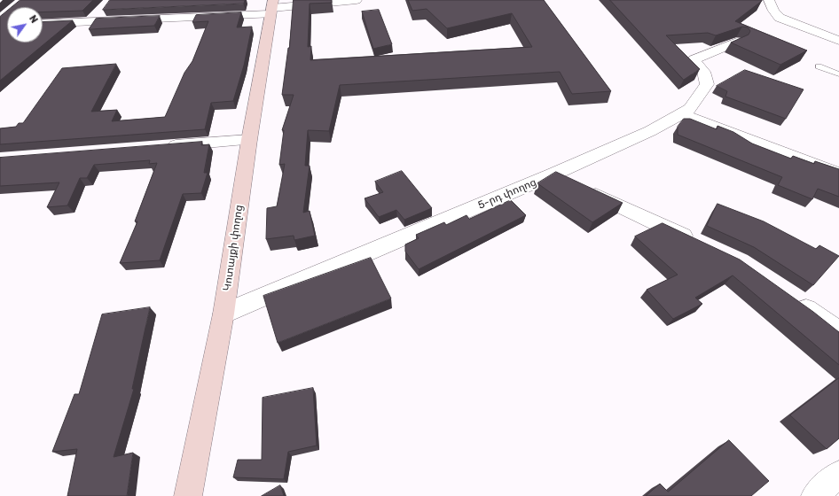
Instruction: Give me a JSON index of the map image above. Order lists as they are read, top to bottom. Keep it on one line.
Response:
{"streets":{"main road":["Կոտայքի փողոց"],"street":["5-րդ փողոց"]},"crossings":[["5-րդ փողոց","Կոտայքի փողոց"]],"north":"top right"}
